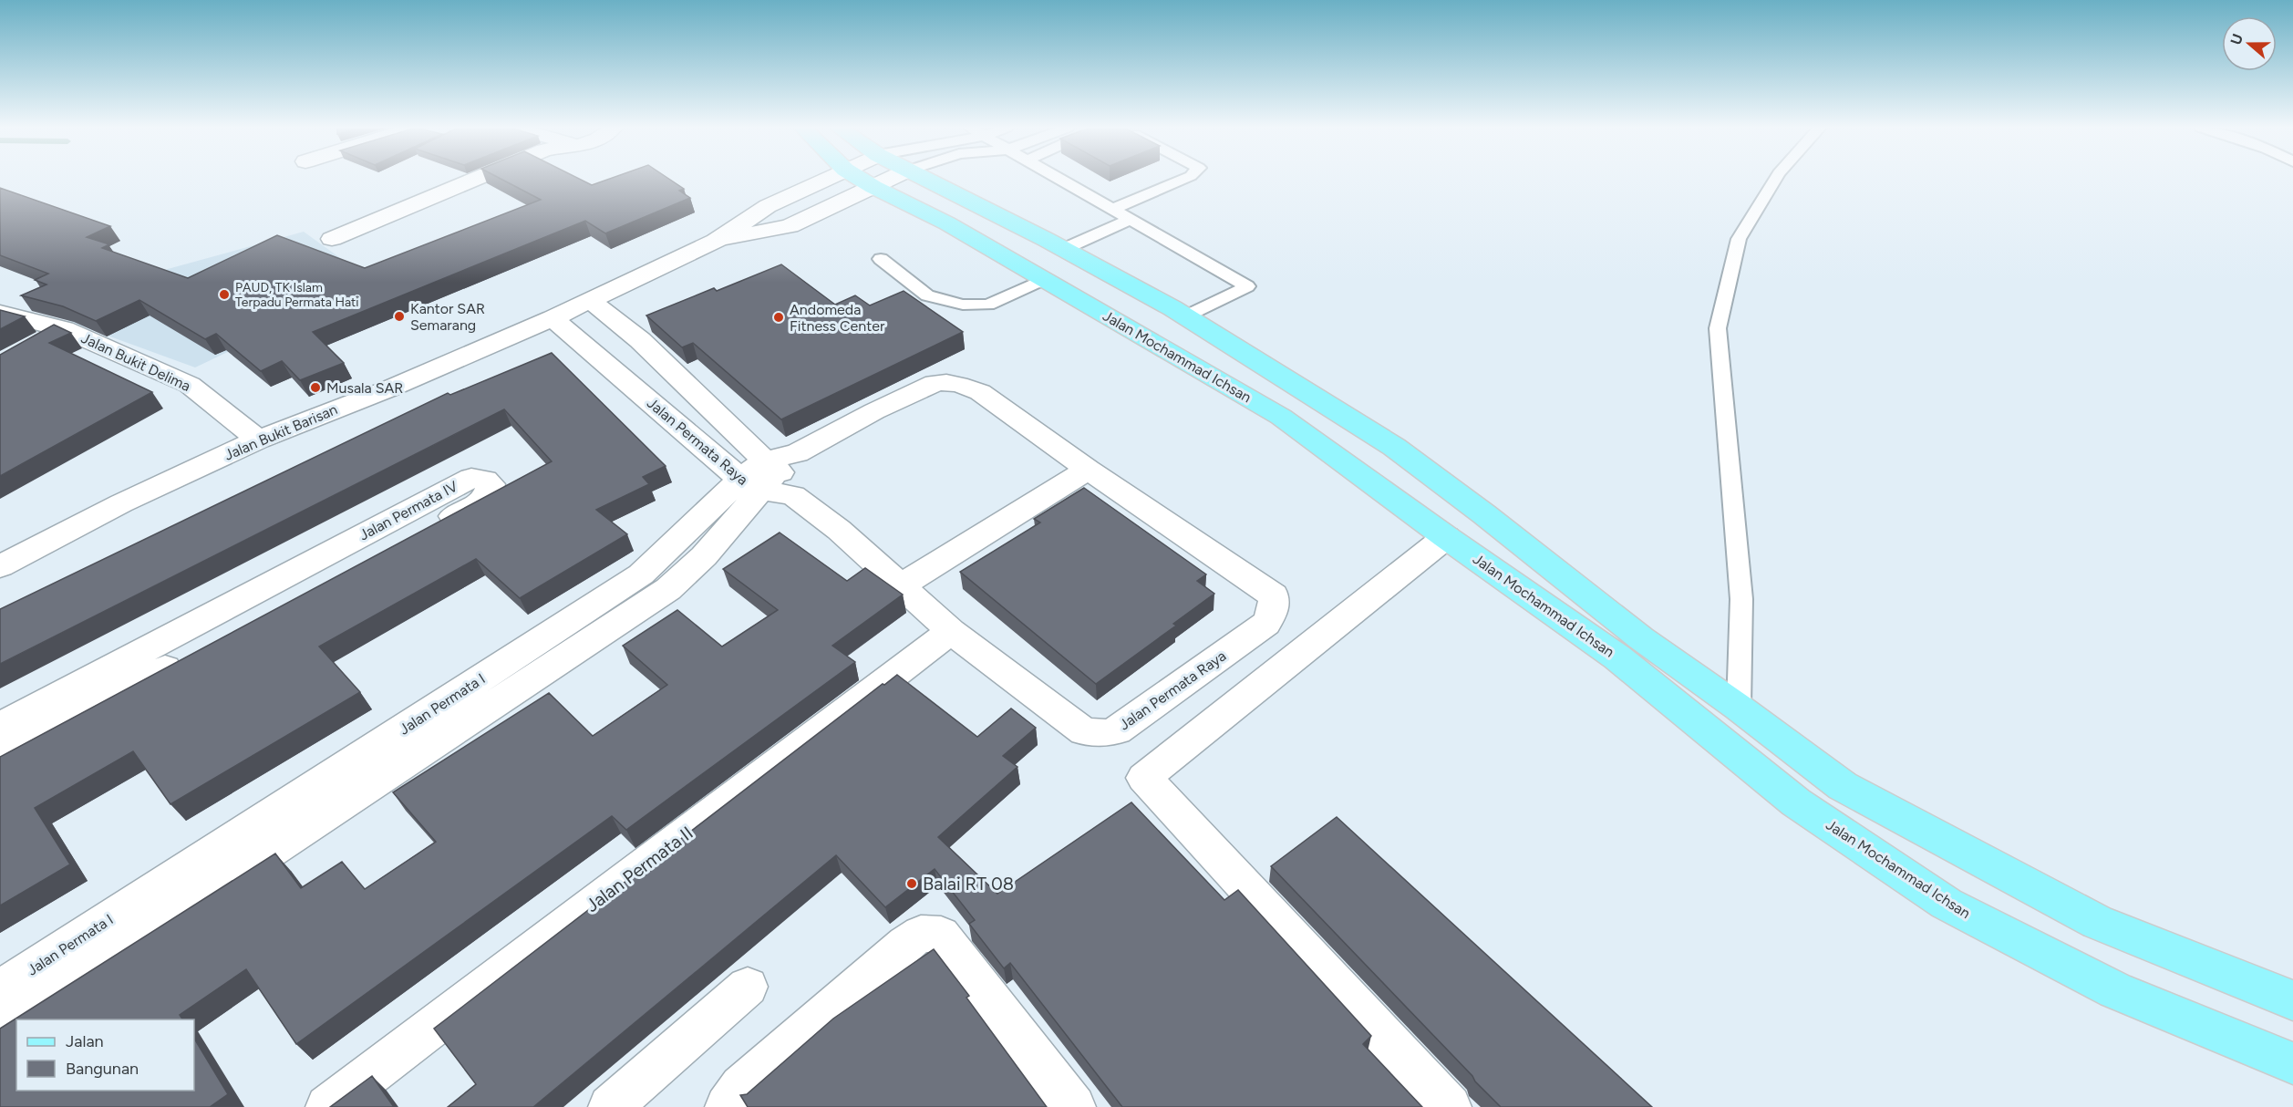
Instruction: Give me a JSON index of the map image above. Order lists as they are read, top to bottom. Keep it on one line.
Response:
{"streets":{"main road":["Jalan Mochammad Ichsan"],"street":["Jalan Bukit Delima","Jalan Bukit Barisan","Jalan Permata Raya","Jalan Permata IV","Jalan Permata I","Jalan Permata II"]},"crossings":[["Jalan Mochammad Ichsan","Jalan Bukit Barisan"],["Jalan Bukit Delima","Jalan Bukit Barisan"],["Jalan Bukit Barisan","Jalan Permata Raya"],["Jalan Permata Raya","Jalan Permata I"],["Jalan Permata Raya","Jalan Permata II"]],"places":["PAUD, TK Islam Terpadu Permata Hati","Kantor SAR Semarang","Andomeda Fitness Center","Musala SAR","Balai RT 08"],"legend":["Jalan","Bangunan"],"north":"left"}
